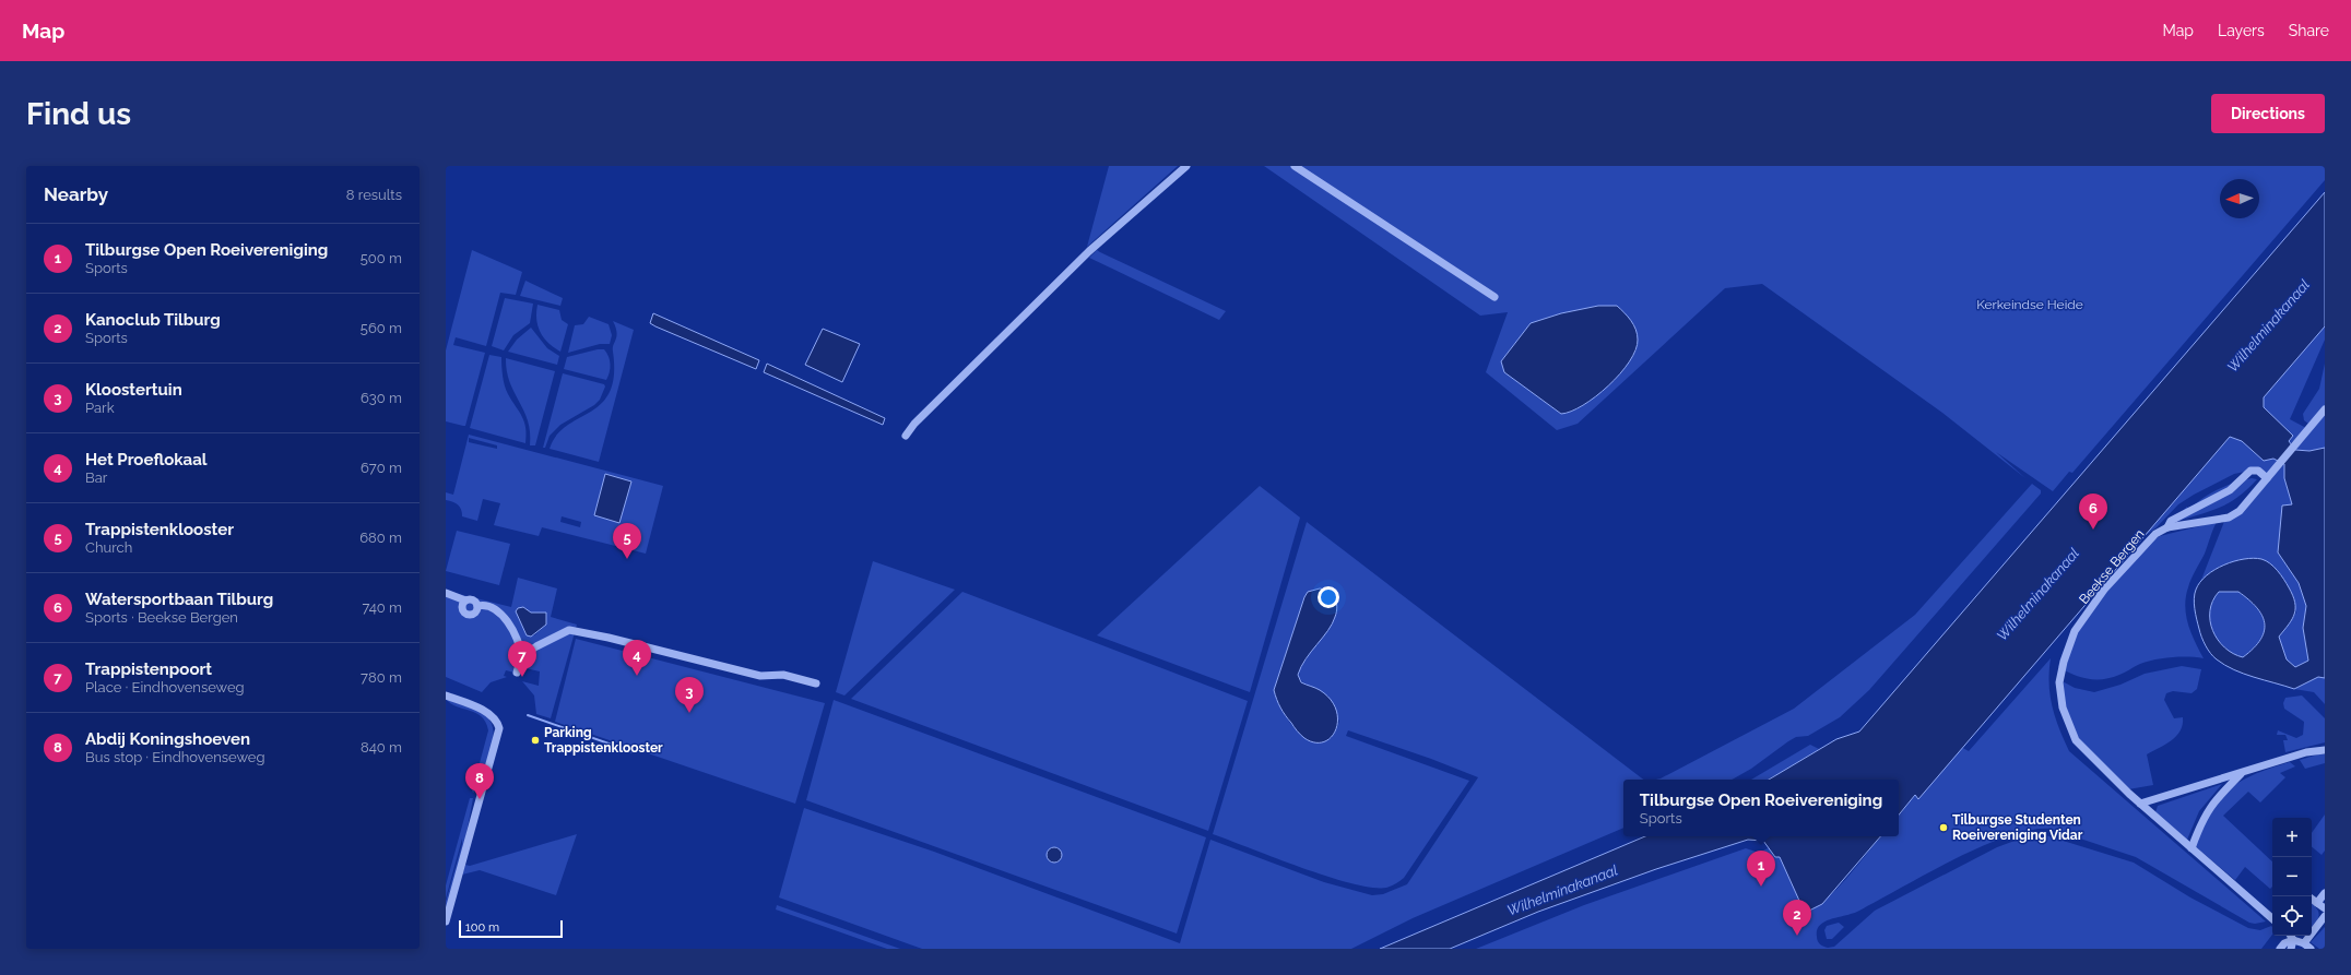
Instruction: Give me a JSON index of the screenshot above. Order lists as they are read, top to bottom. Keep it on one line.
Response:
{"streets":{"street":["Beekse Bergen"]},"water":["Wilhelminakanaal"],"parks":["Kerkeindse Heide"],"places":["Parking Trappistenklooster","Tilburgse Studenten Roeivereniging Vidar"],"scale_bar":"100 m","north":"left","page":{"header":"Map","nav":["Map","Layers","Share"],"buttons":"Directions","title":"Find us","heading":["Nearby","8 results"],"list":[{"mark":"1","name":"Tilburgse Open Roeivereniging","note":"Sports","value":"500 m"},{"mark":"2","name":"Kanoclub Tilburg","note":"Sports","value":"560 m"},{"mark":"3","name":"Kloostertuin","note":"Park","value":"630 m"},{"mark":"4","name":"Het Proeflokaal","note":"Bar","value":"670 m"},{"mark":"5","name":"Trappistenklooster","note":"Church","value":"680 m"},{"mark":"6","name":"Watersportbaan Tilburg","note":"Sports · Beekse Bergen","value":"740 m"},{"mark":"7","name":"Trappistenpoort","note":"Place · Eindhovenseweg","value":"780 m"},{"mark":"8","name":"Abdij Koningshoeven","note":"Bus stop · Eindhovenseweg","value":"840 m"}],"pins":["6","5","4","7","3","8","1","2"],"popup":["Tilburgse Open Roeivereniging","Sports"],"map_buttons":["+","−"],"scale":"100 m"}}
